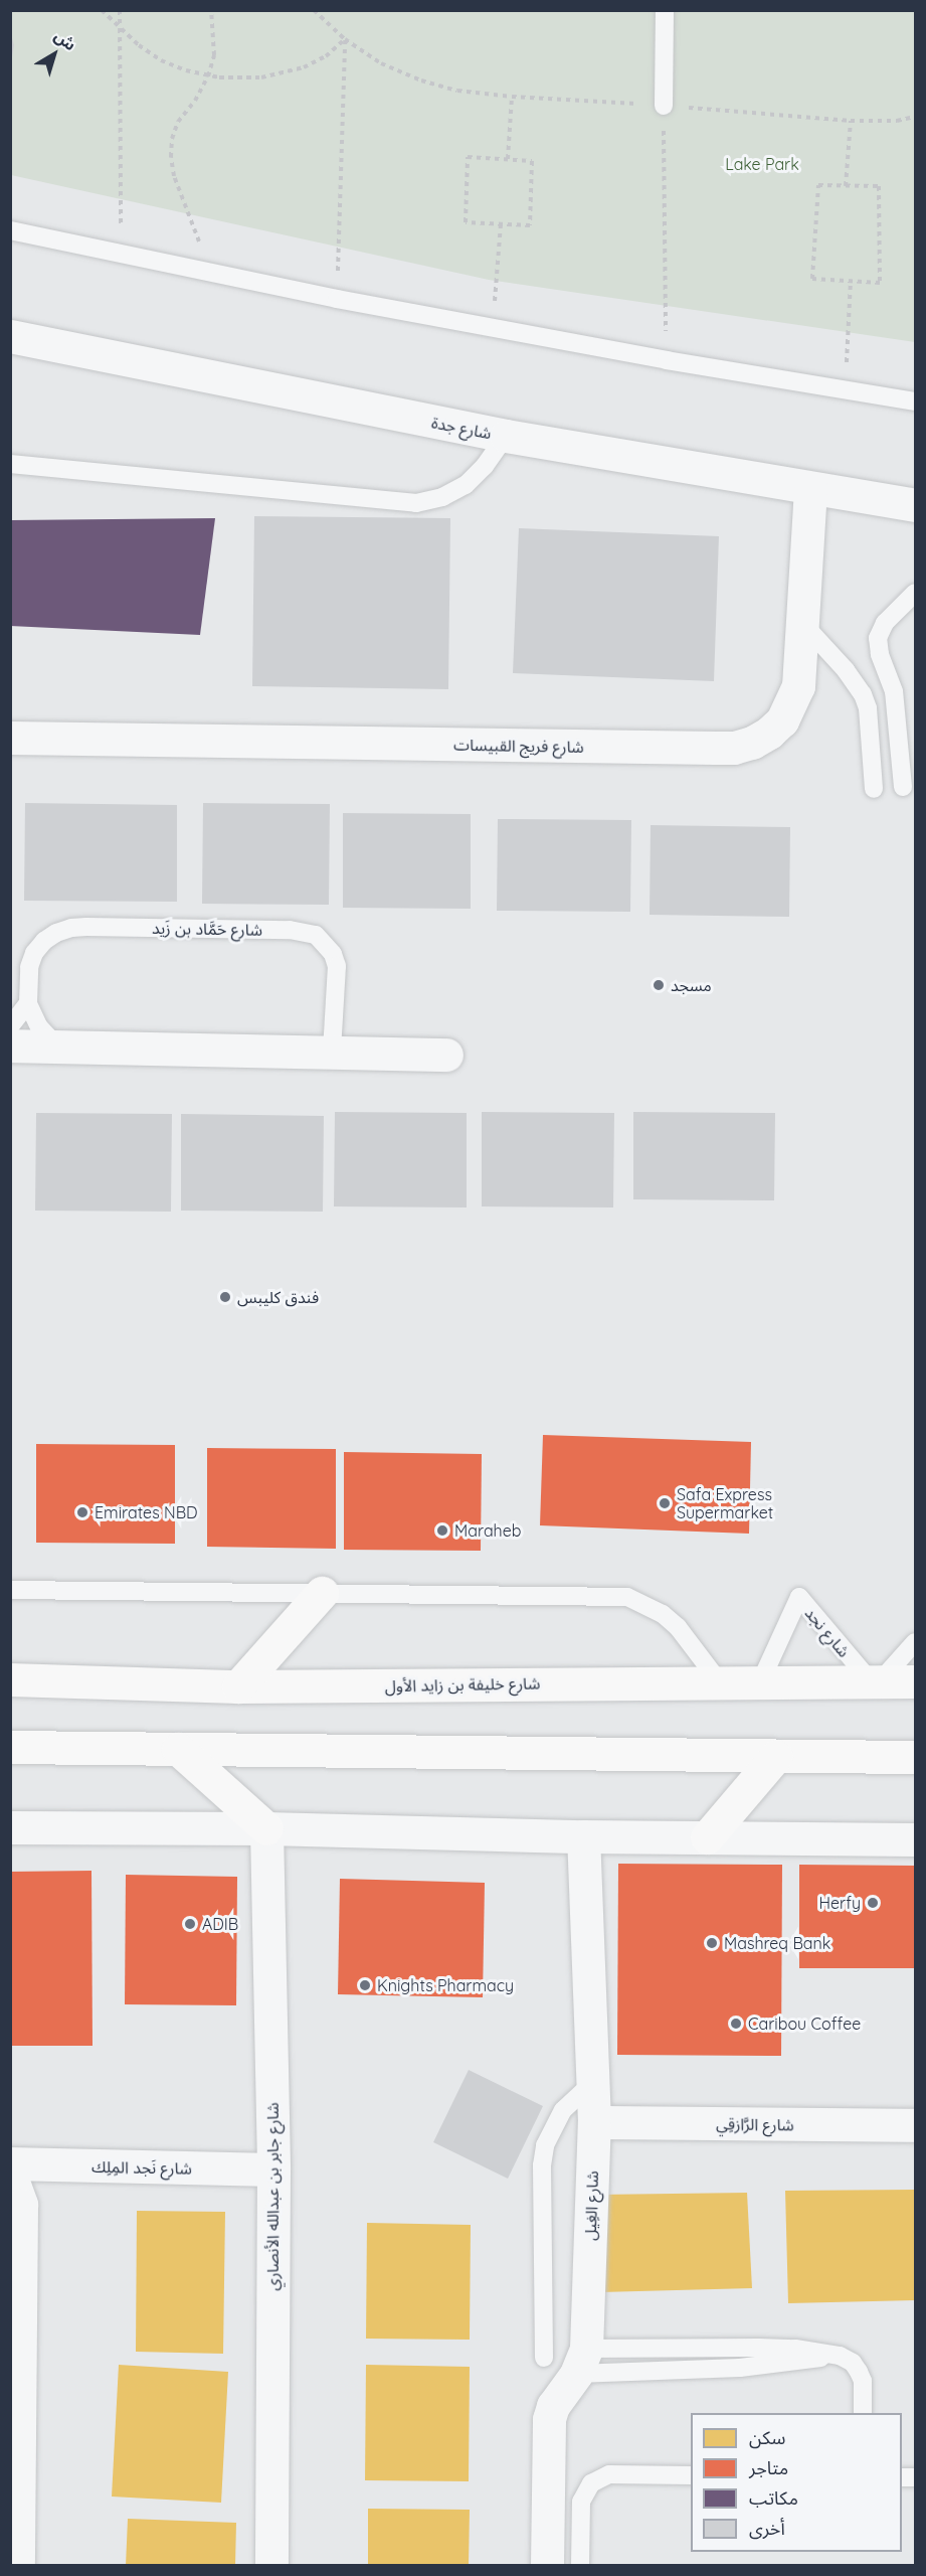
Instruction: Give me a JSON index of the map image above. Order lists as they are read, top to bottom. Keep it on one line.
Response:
{"streets":{"main road":["شارع خليفة بن زايد الأول"],"street":["شارع جدة","شارع فريج القبيسات","شارع الرَّازقِي","شارع نَجد المِلِك","شارع جابر بن عبدالله الأنصاري","شارع الغِيل"],"lane":["شارع حَمَّاد بن زَيد","شارع نجد"]},"crossings":[["شارع جدة","شارع فريج القبيسات"],["شارع نجد","شارع خليفة بن زايد الأول"],["شارع الرَّازقِي","شارع الغِيل"],["شارع نَجد المِلِك","شارع جابر بن عبدالله الأنصاري"]],"parks":["Lake Park"],"places":["مسجد","فندق كليبس","Safa Express Supermarket","Emirates NBD","Maraheb","Herfy","ADIB","Mashreq Bank","Knights Pharmacy","Caribou Coffee"],"legend":["سكن","متاجر","مكاتب","أخرى"],"north":"top right"}
